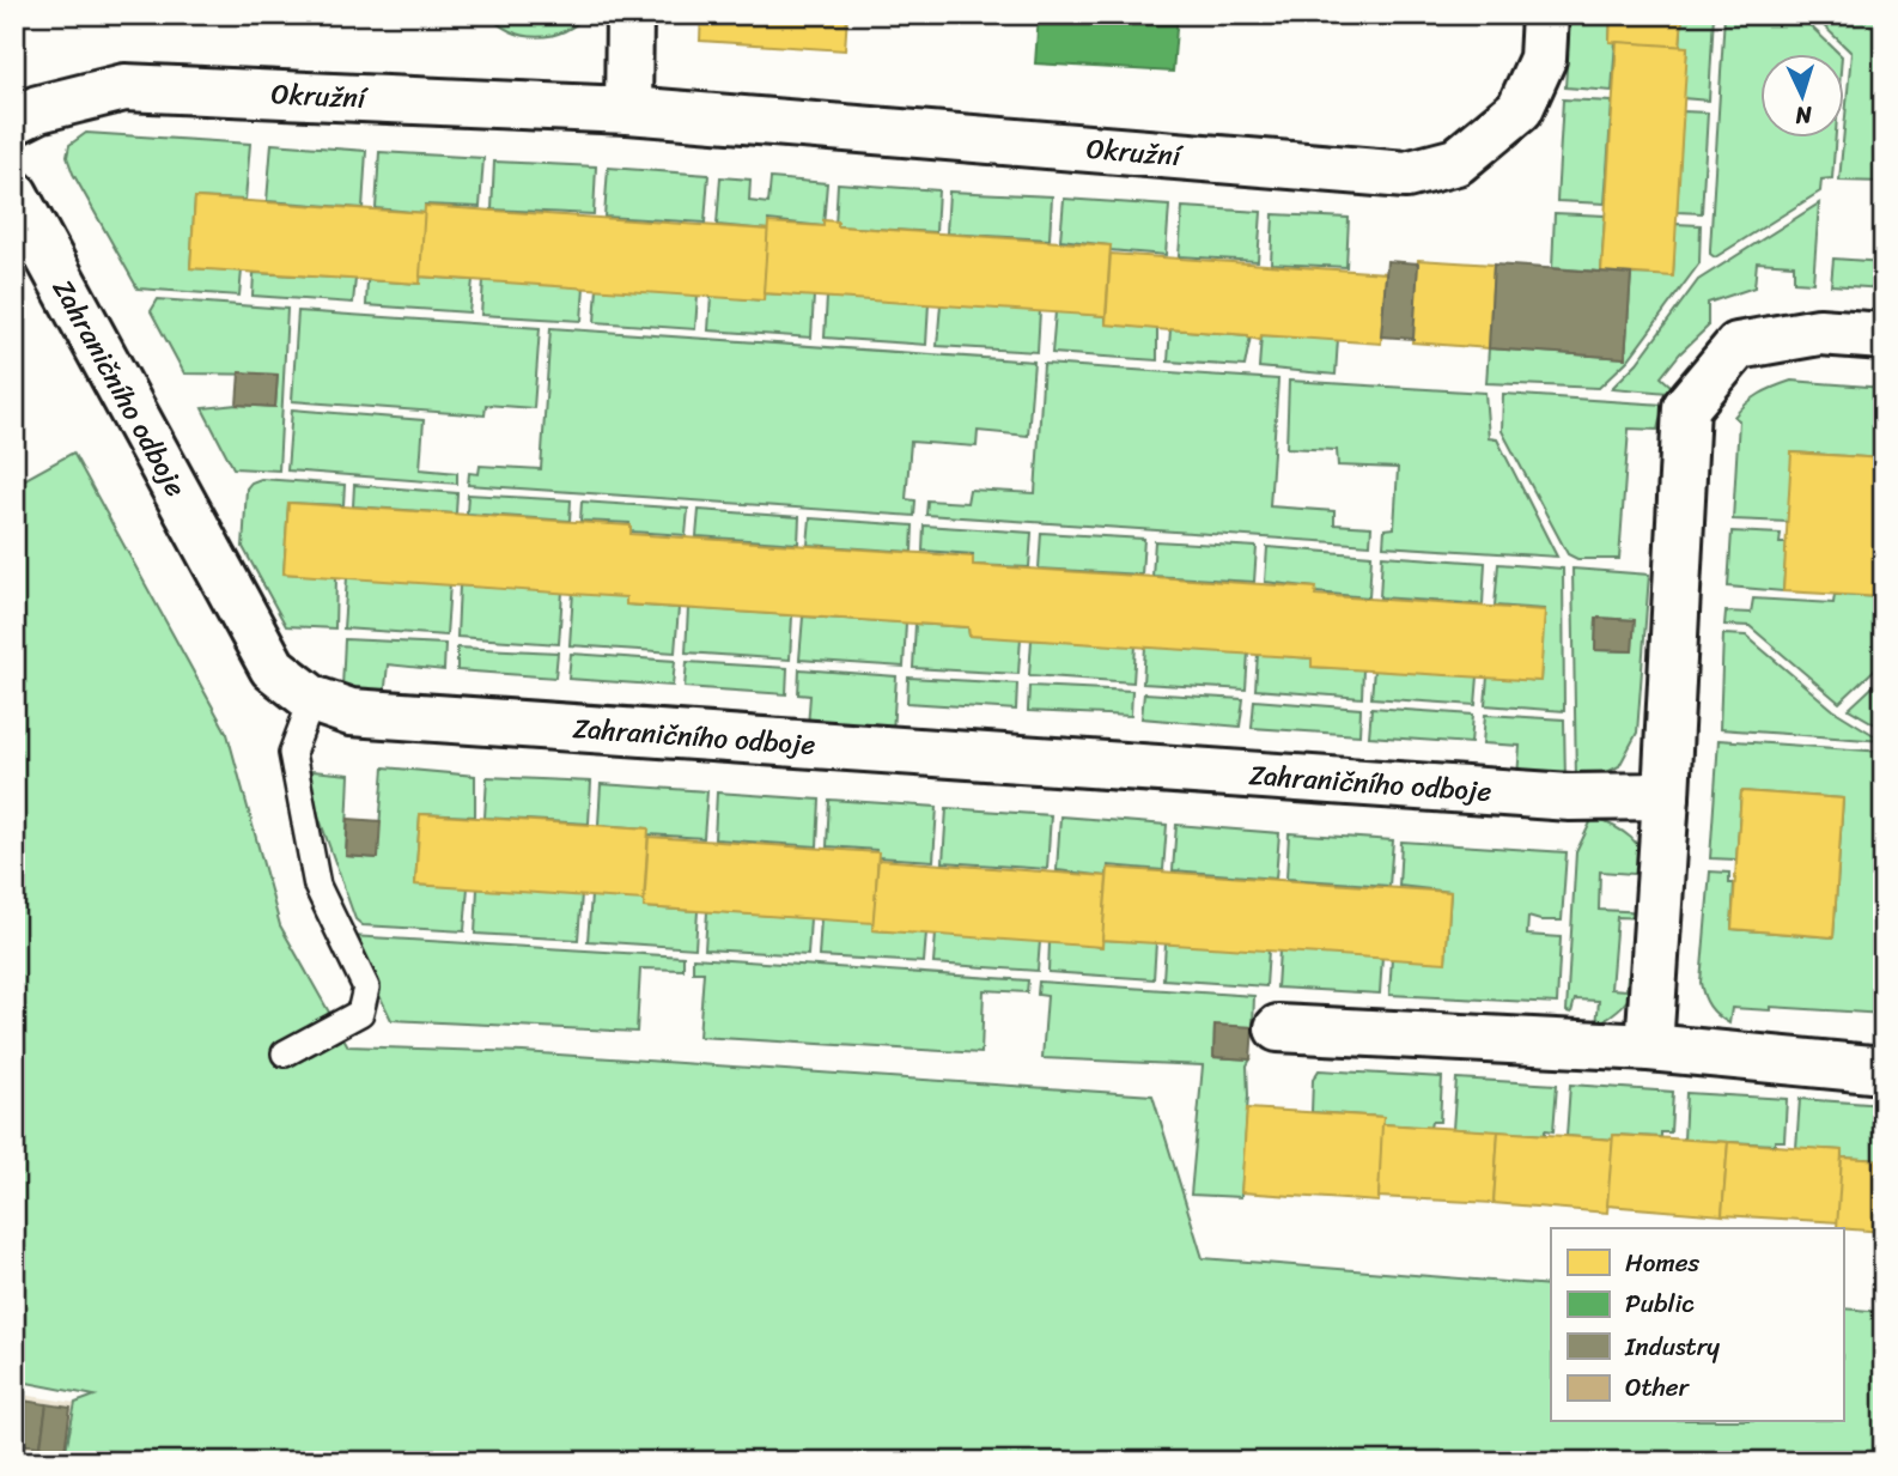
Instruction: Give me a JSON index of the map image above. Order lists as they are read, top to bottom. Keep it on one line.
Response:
{"streets":{"street":["Okružní","Zahraničního odboje"]},"legend":["Homes","Public","Industry","Other"],"north":"bottom"}
